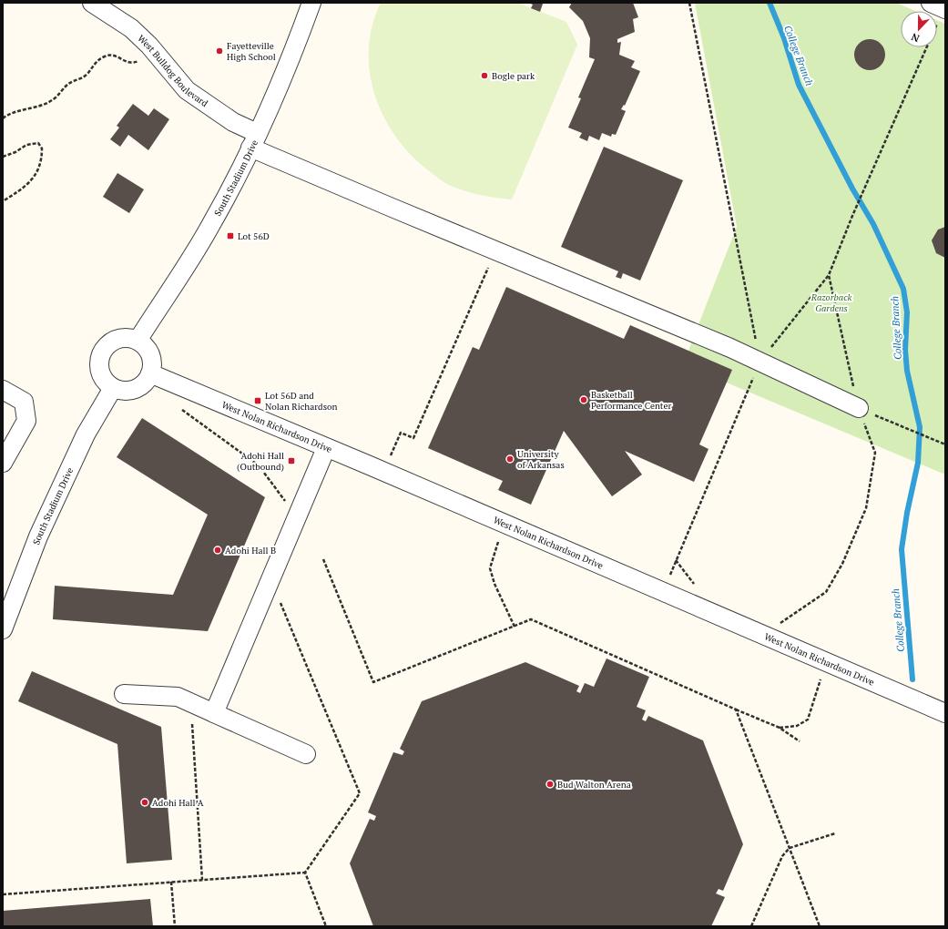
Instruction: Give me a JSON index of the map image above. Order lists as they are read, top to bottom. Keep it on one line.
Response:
{"streets":{"street":["West Bulldog Boulevard","South Stadium Drive","West Nolan Richardson Drive"]},"crossings":[["West Bulldog Boulevard","South Stadium Drive"],["South Stadium Drive","West Nolan Richardson Drive"]],"water":["College Branch"],"parks":["Razorback Gardens"],"places":{"other":["Fayetteville High School","Bogle park","Basketball Performance Center","University of Arkansas","Adohi Hall B","Bud Walton Arena","Adohi Hall A"],"transit":["Lot 56D","Lot 56D and Nolan Richardson","Adohi Hall (Outbound)"]},"north":"bottom"}
